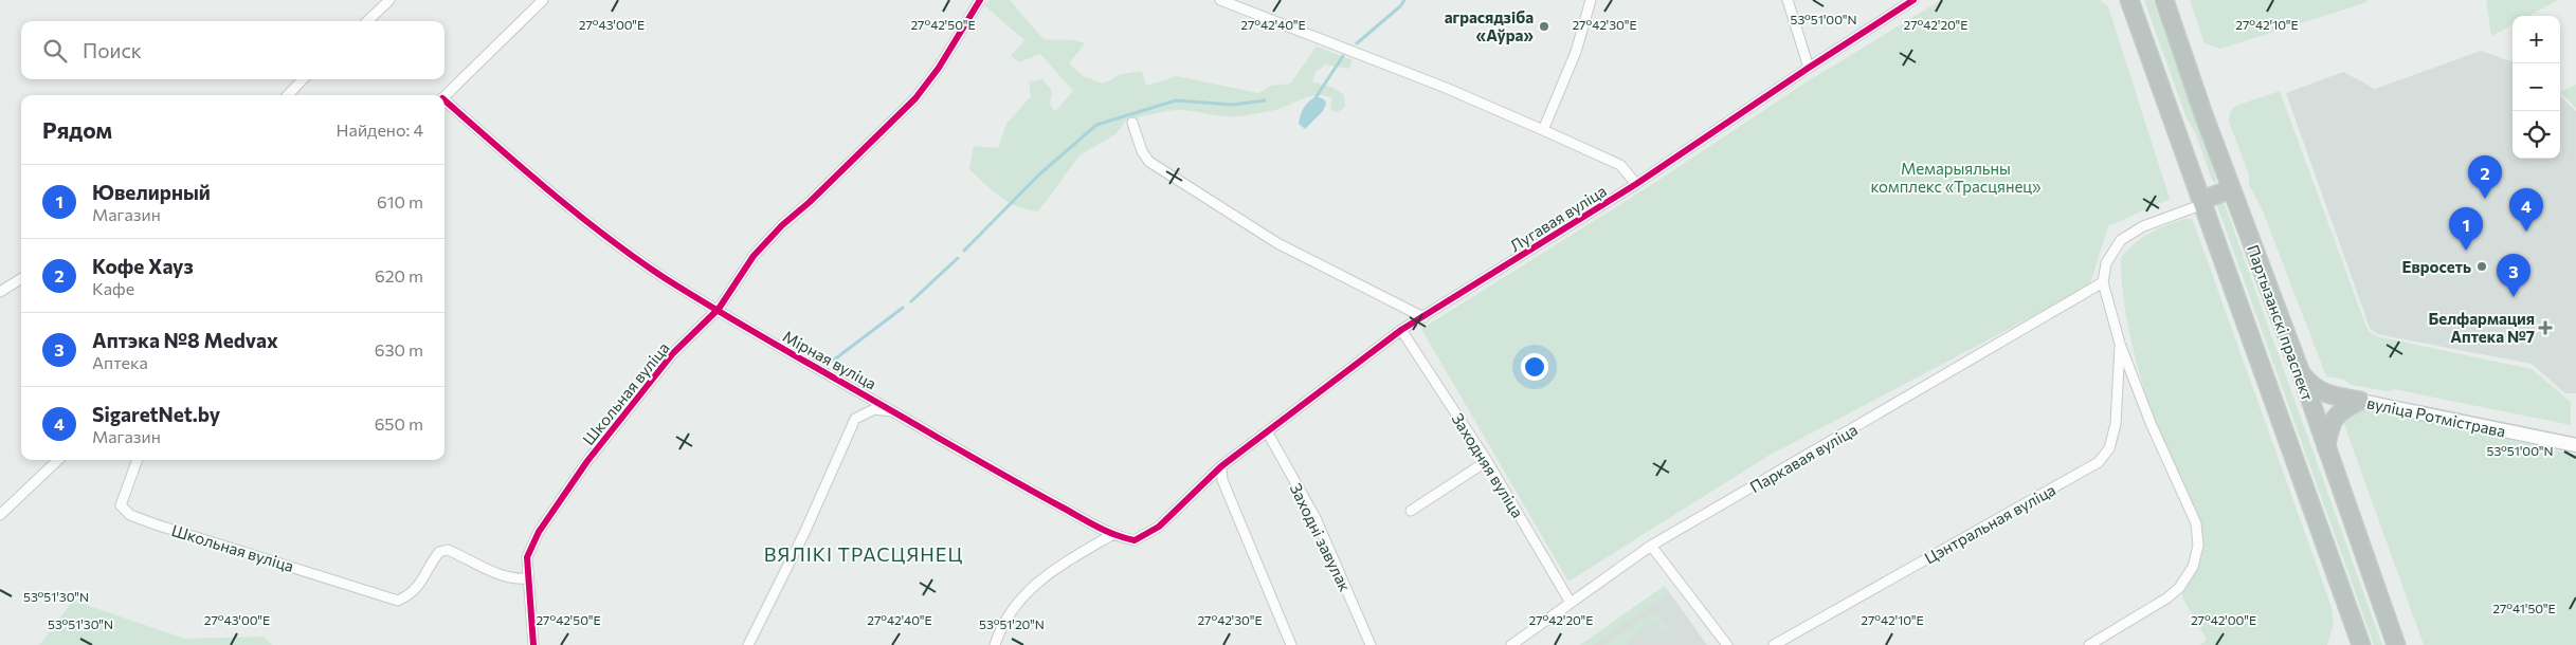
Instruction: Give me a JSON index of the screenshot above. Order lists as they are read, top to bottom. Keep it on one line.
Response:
{"streets":{"highway":["Партызанскі праспект"],"street":["Лугавая вуліца","Мірная вуліца","Школьная вуліца","вуліца Ротмістрава","Паркавая вуліца","Заходняя вуліца","Цэнтральная вуліца","Заходні завулак"]},"crossings":[["Лугавая вуліца","Мірная вуліца"],["Лугавая вуліца","Заходняя вуліца"],["Лугавая вуліца","Заходні завулак"],["Мірная вуліца","Школьная вуліца"],["Паркавая вуліца","Заходняя вуліца"],["Паркавая вуліца","Цэнтральная вуліца"]],"districts":["ВЯЛІКІ ТРАСЦЯНЕЦ"],"parks":["Мемарыяльны комплекс «Трасцянец»"],"places":{"other":["аграсядзіба «Аўра»","Евросеть"],"health":["Белфармация Аптека №7"]},"page":{"map_buttons":["+","−"],"search":"Поиск","heading":["Рядом","Найдено: 4"],"pins":["2","4","1","3"],"list":[{"mark":"1","name":"Ювелирный","note":"Магазин","value":"610 m"},{"mark":"2","name":"Кофе Хауз","note":"Кафе","value":"620 m"},{"mark":"3","name":"Аптэка №8 Medvax","note":"Аптека","value":"630 m"},{"mark":"4","name":"SigaretNet.by","note":"Магазин","value":"650 m"}]},"coordinates":["53°51'00\"N","27°43'00\"E","27°42'50\"E","27°42'40\"E","27°42'30\"E","27°42'20\"E","27°42'10\"E","53°51'30\"N","27°41'50\"E","27°42'00\"E","53°51'20\"N"]}
